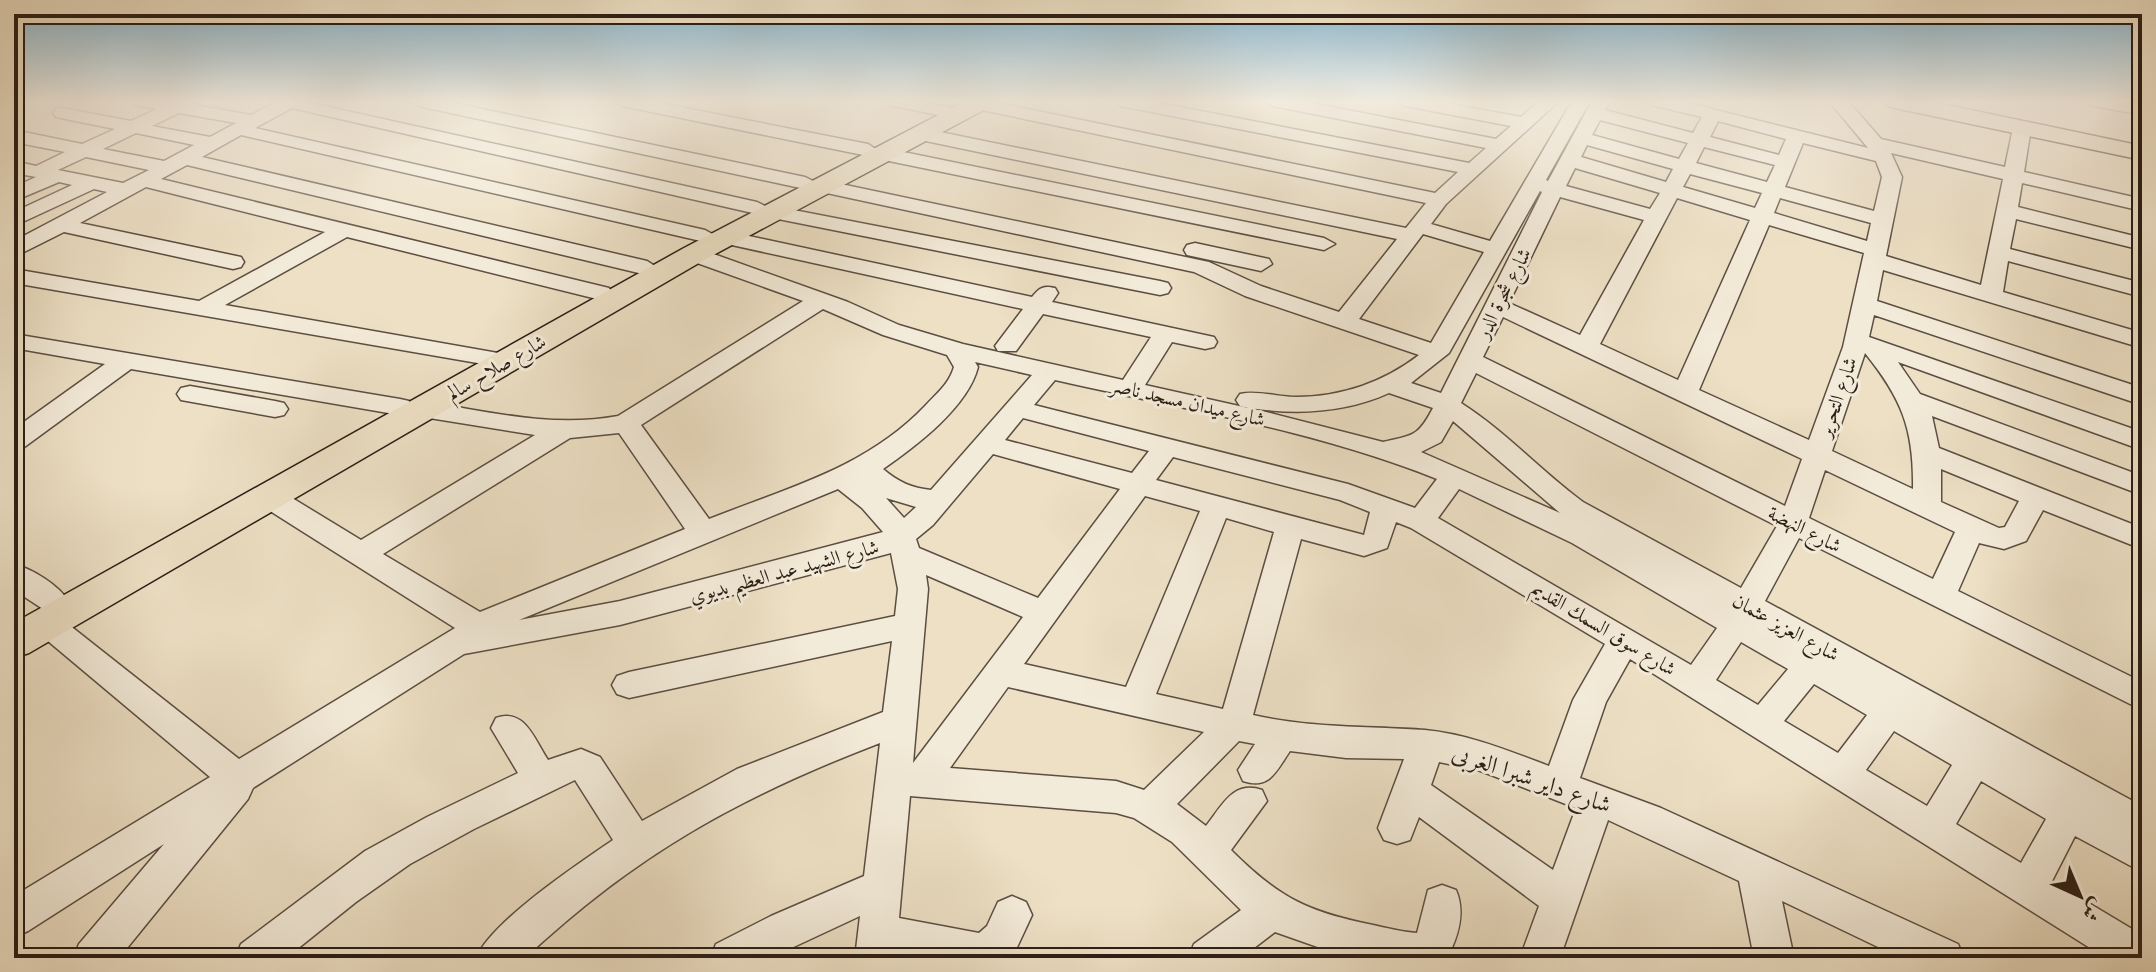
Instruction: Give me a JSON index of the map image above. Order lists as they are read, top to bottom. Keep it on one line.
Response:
{"streets":{"main road":["شارع صلاح سالم"],"street":["شارع شجرة الدر","شارع التحرير","شارع ميدان مسجد ناصر","شارع النهضة","شارع الشهيد عبد العظيم بديوي","شارع العزيز عثمان","شارع سوق السمك القديم","شارع داير شبرا الغربى"]},"crossings":[["شارع شجرة الدر","شارع ميدان مسجد ناصر"],["شارع شجرة الدر","شارع النهضة"],["شارع شجرة الدر","شارع العزيز عثمان"],["شارع صلاح سالم","شارع ميدان مسجد ناصر"],["شارع التحرير","شارع النهضة"],["شارع التحرير","شارع العزيز عثمان"],["شارع التحرير","شارع سوق السمك القديم"],["شارع ميدان مسجد ناصر","شارع الشهيد عبد العظيم بديوي"],["شارع ميدان مسجد ناصر","شارع العزيز عثمان"],["شارع ميدان مسجد ناصر","شارع سوق السمك القديم"],["شارع الشهيد عبد العظيم بديوي","شارع سوق السمك القديم"]],"north":"bottom right"}
